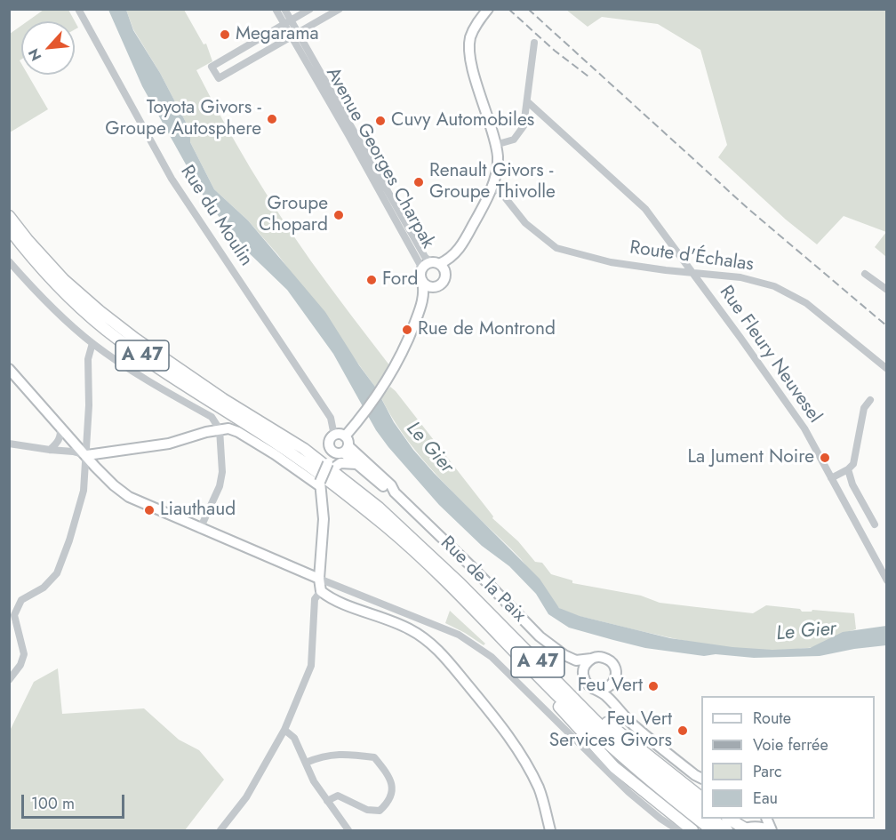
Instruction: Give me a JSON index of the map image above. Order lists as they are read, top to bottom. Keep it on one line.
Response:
{"streets":{"highway":["A 47"],"main road":["Rue de la Paix"],"street":["Avenue Georges Charpak","Rue du Moulin","Route d'Échalas","Rue Fleury Neuvesel"]},"crossings":[["Route d'Échalas","Rue Fleury Neuvesel"]],"water":["Le Gier"],"places":["Megarama","Toyota Givors - Groupe Autosphere","Cuvy Automobiles","Renault Givors - Groupe Thivolle","Groupe Chopard","Ford","Rue de Montrond","La Jument Noire","Liauthaud","Feu Vert","Feu Vert Services Givors"],"legend":["Route","Voie ferrée","Parc","Eau"],"scale_bar":"100 m","north":"bottom left"}
